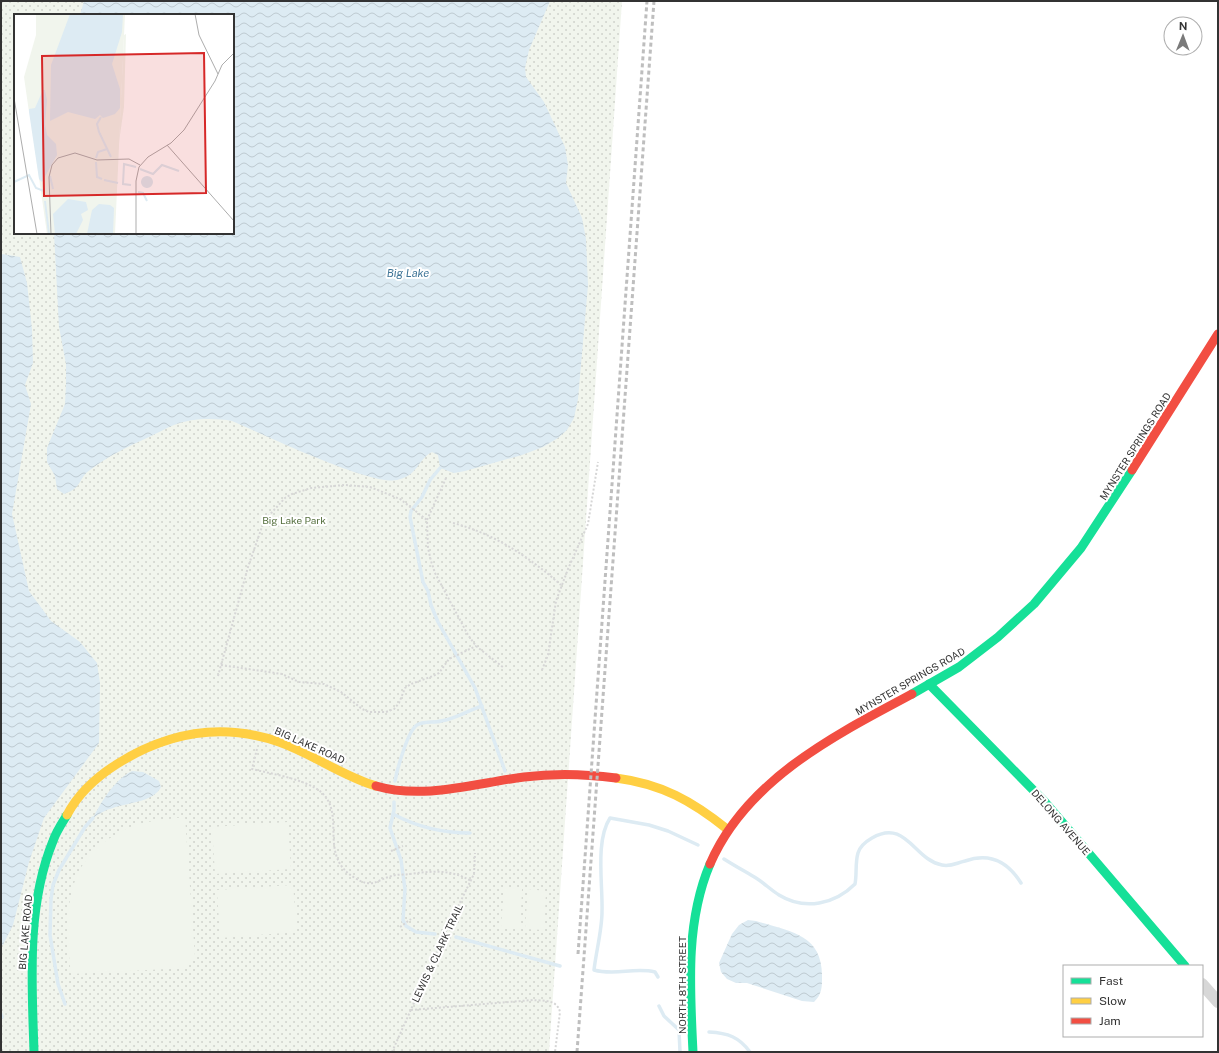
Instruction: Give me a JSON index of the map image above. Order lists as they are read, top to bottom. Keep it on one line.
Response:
{"streets":{"street":["MYNSTER SPRINGS ROAD","BIG LAKE ROAD","DELONG AVENUE","NORTH 8TH STREET"],"path":["LEWIS & CLARK TRAIL"]},"crossings":[["MYNSTER SPRINGS ROAD","BIG LAKE ROAD"],["MYNSTER SPRINGS ROAD","DELONG AVENUE"],["MYNSTER SPRINGS ROAD","NORTH 8TH STREET"],["BIG LAKE ROAD","NORTH 8TH STREET"]],"water":["Big Lake"],"parks":["Big Lake Park"],"legend":["Fast","Slow","Jam"],"north":"top"}
